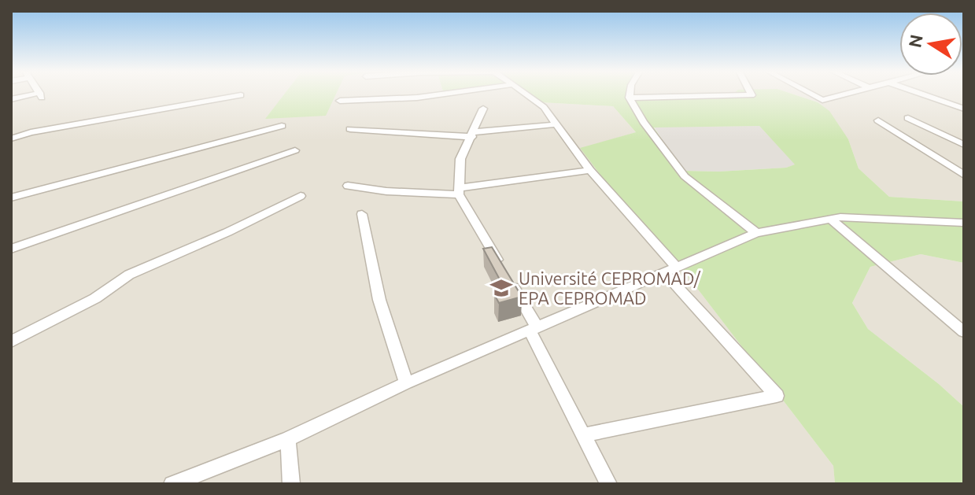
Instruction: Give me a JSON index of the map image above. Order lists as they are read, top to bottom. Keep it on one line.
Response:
{"places":{"school or university":["Université CEPROMAD/ EPA CEPROMAD"]},"north":"left"}
